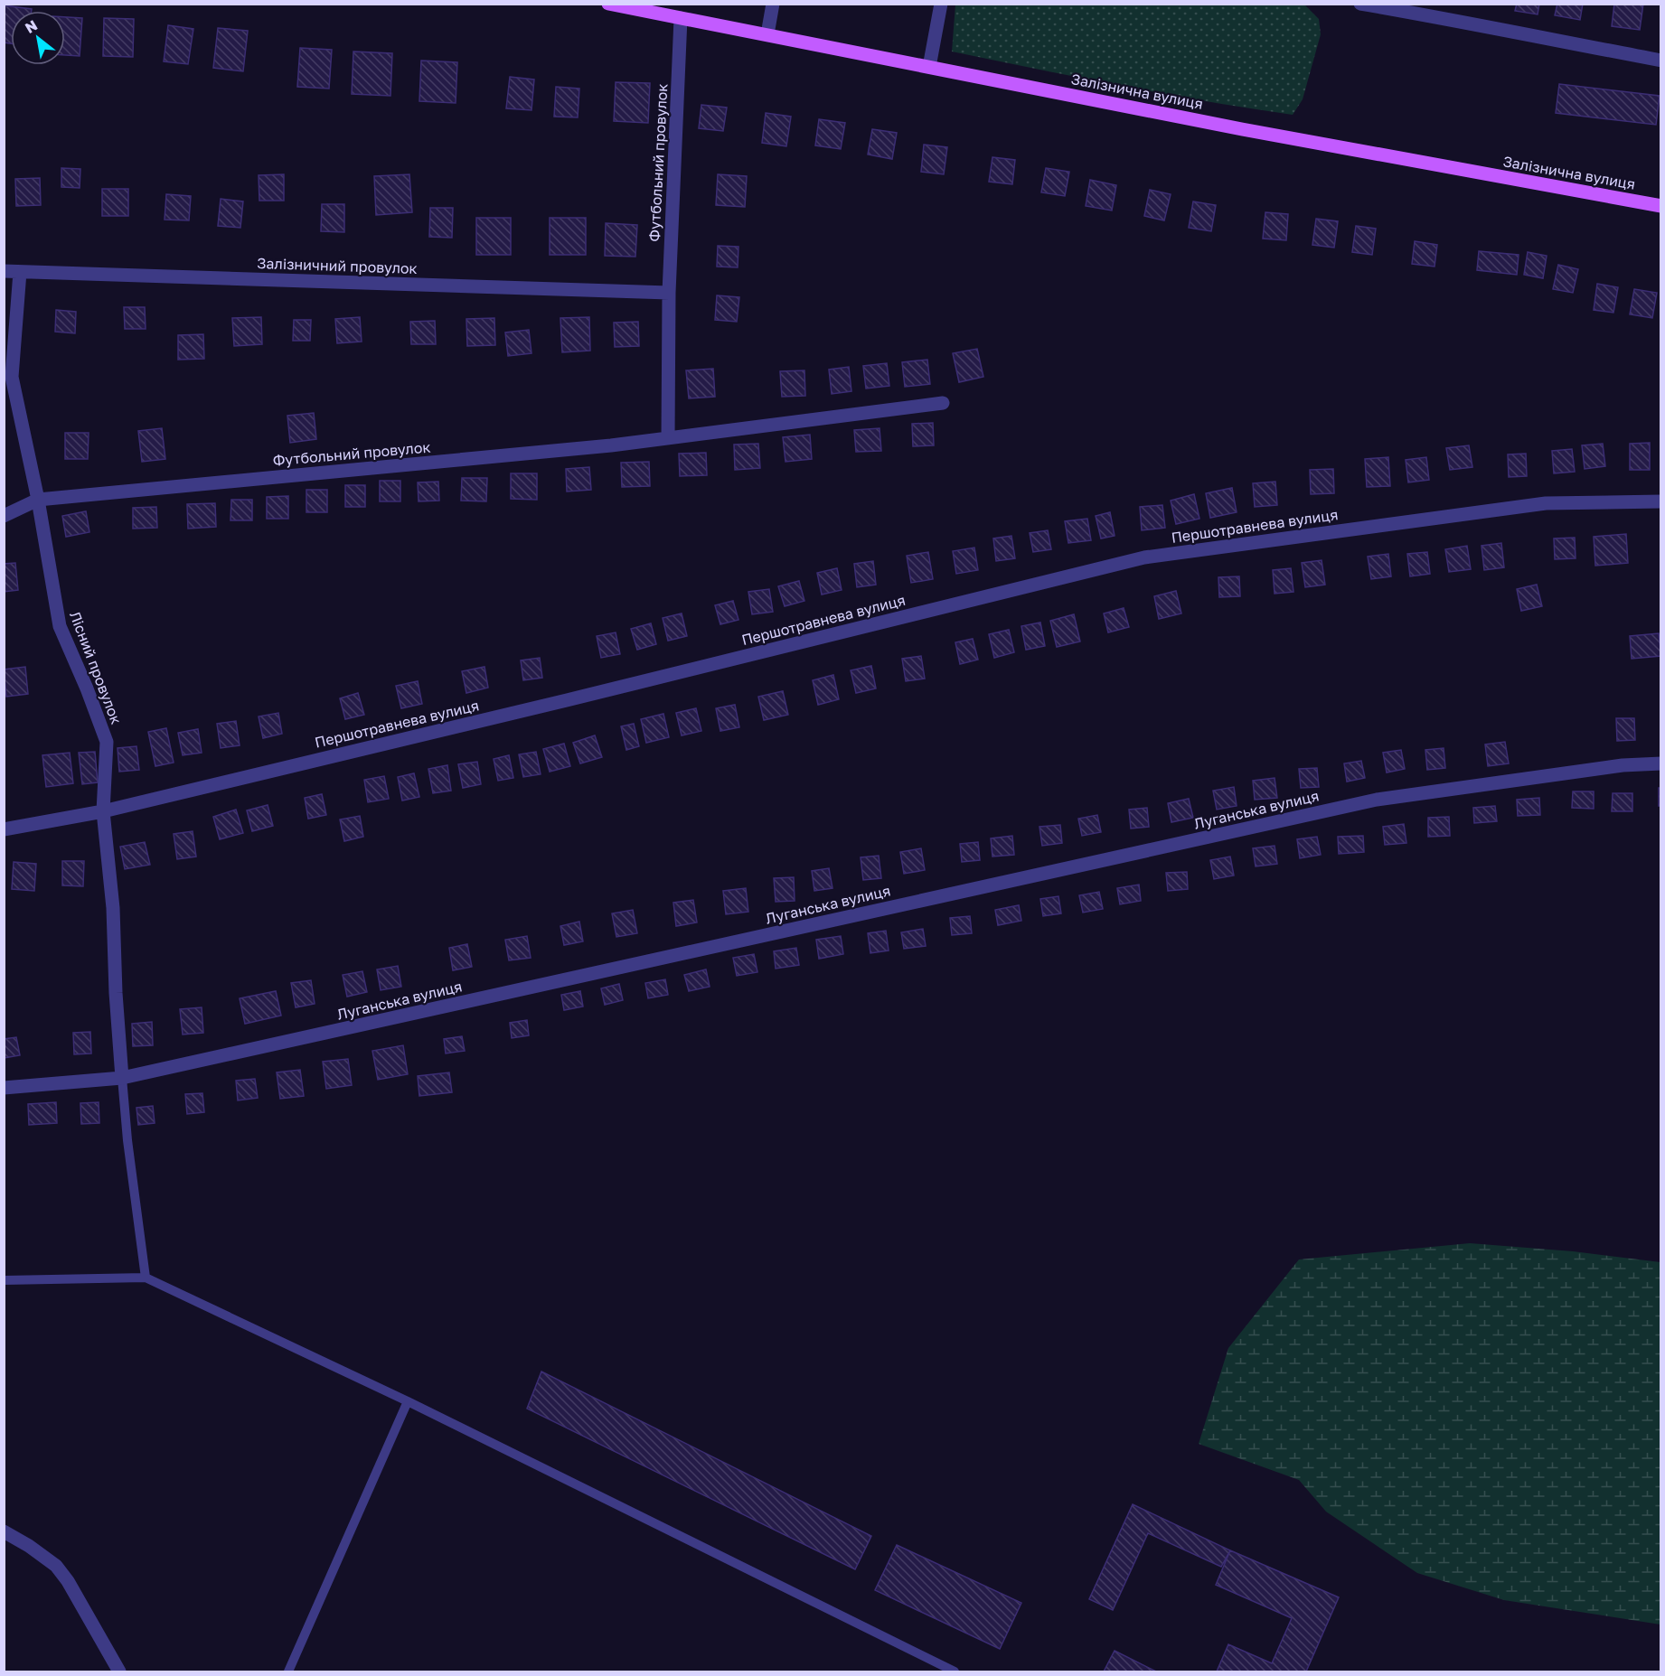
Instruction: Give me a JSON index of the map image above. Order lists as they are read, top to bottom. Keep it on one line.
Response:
{"streets":{"main road":["Залізнична вулиця"],"street":["Футбольний провулок","Залізничний провулок","Першотравнева вулиця","Лісний провулок","Луганська вулиця"]},"crossings":[["Залізнична вулиця","Футбольний провулок"],["Футбольний провулок","Залізничний провулок"],["Футбольний провулок","Лісний провулок"],["Залізничний провулок","Лісний провулок"],["Першотравнева вулиця","Лісний провулок"],["Лісний провулок","Луганська вулиця"]],"north":"top left"}
